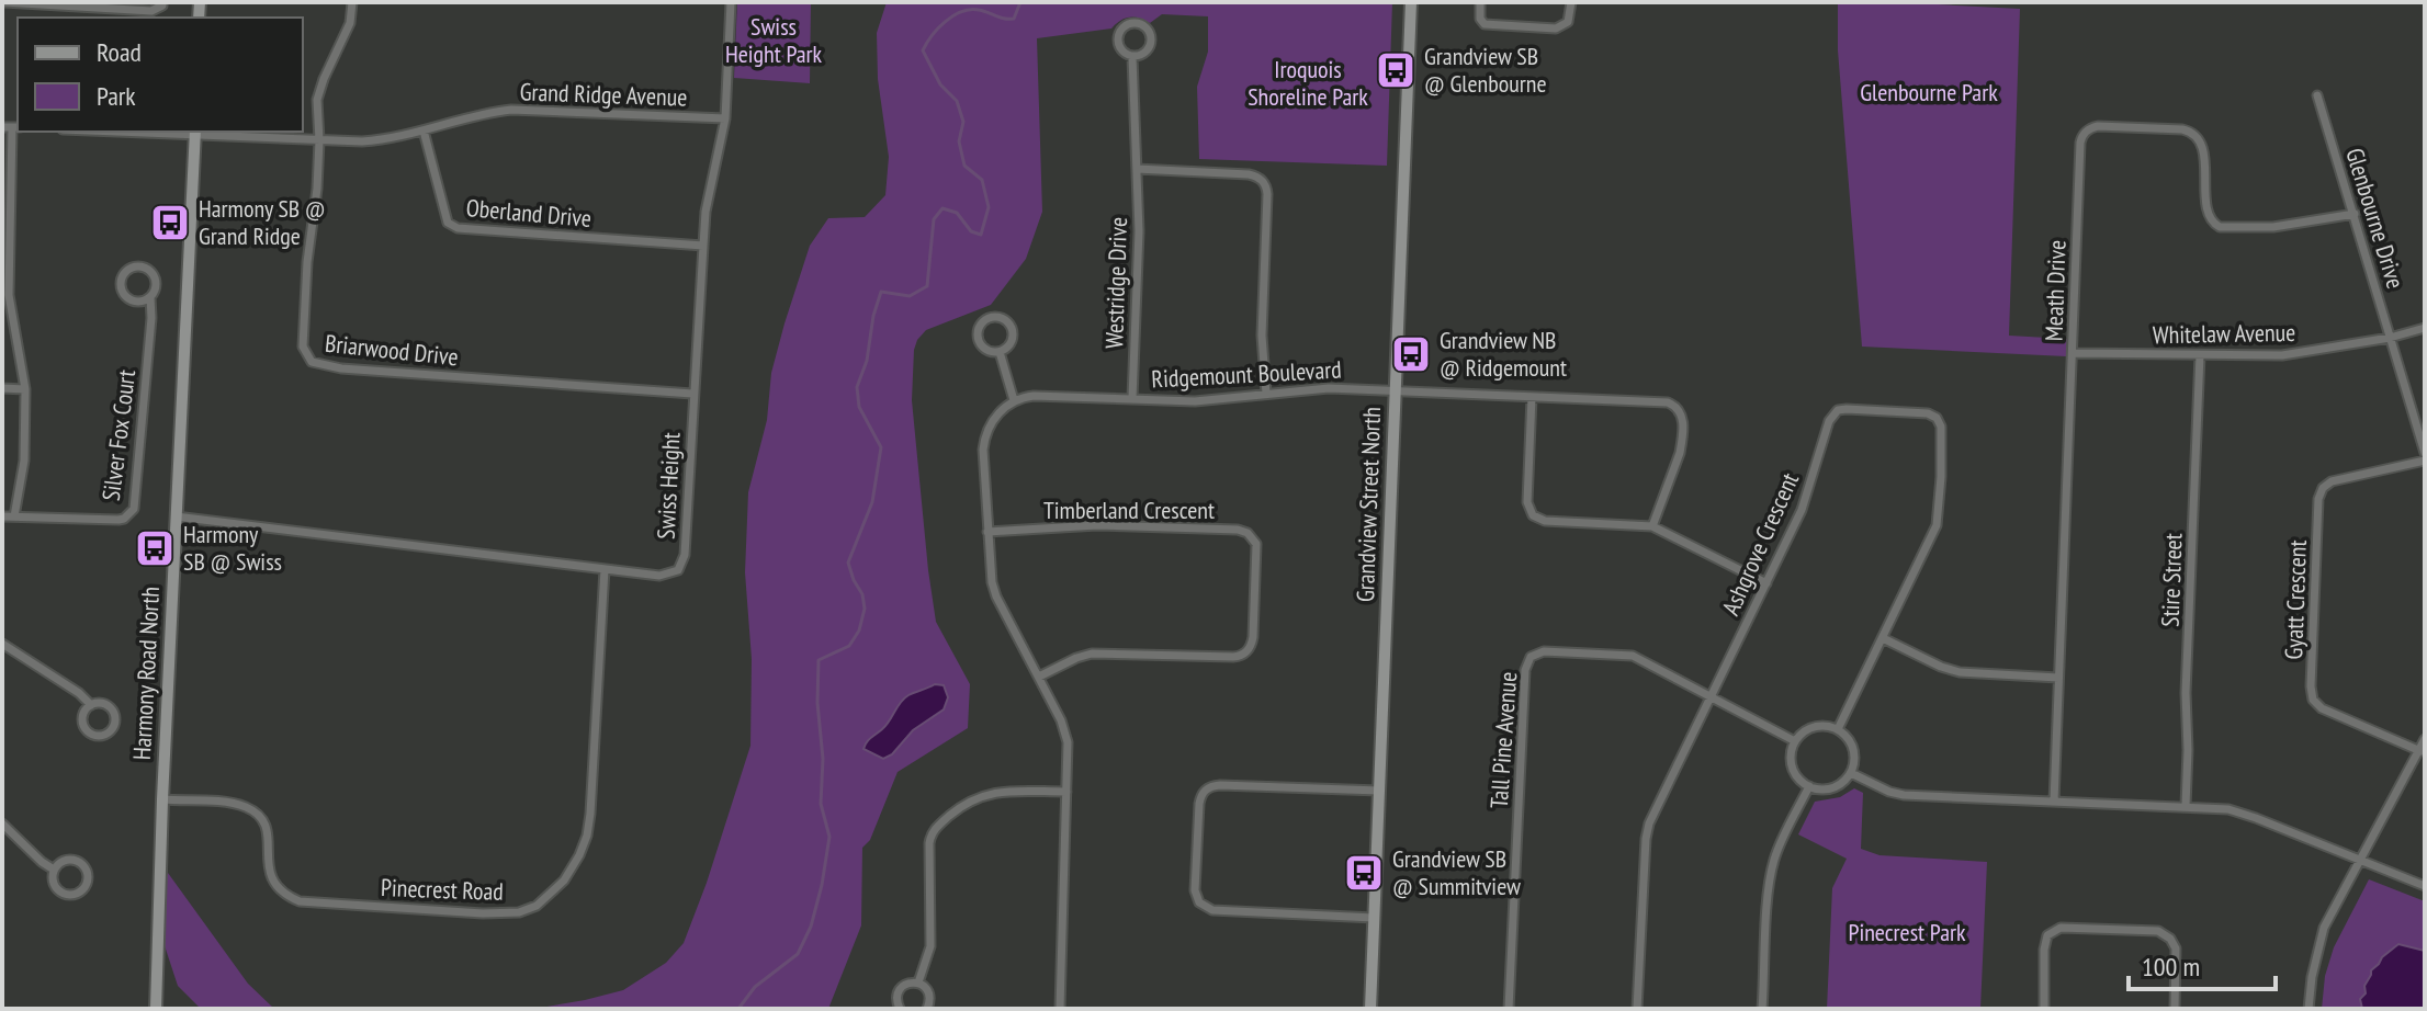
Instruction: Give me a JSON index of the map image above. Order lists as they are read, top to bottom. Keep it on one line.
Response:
{"streets":{"street":["Grand Ridge Avenue","Oberland Drive","Glenbourne Drive","Westridge Drive","Meath Drive","Whitelaw Avenue","Briarwood Drive","Ridgemount Boulevard","Silver Fox Court","Swiss Height","Grandview Street North","Timberland Crescent","Ashgrove Crescent","Stire Street","Gyatt Crescent","Harmony Road North","Tall Pine Avenue","Pinecrest Road"]},"crossings":[["Grand Ridge Avenue","Oberland Drive"],["Grand Ridge Avenue","Briarwood Drive"],["Grand Ridge Avenue","Swiss Height"],["Grand Ridge Avenue","Harmony Road North"],["Oberland Drive","Swiss Height"],["Glenbourne Drive","Meath Drive"],["Glenbourne Drive","Whitelaw Avenue"],["Westridge Drive","Ridgemount Boulevard"],["Meath Drive","Whitelaw Avenue"],["Whitelaw Avenue","Stire Street"],["Briarwood Drive","Swiss Height"],["Ridgemount Boulevard","Grandview Street North"],["Swiss Height","Harmony Road North"],["Swiss Height","Pinecrest Road"],["Ashgrove Crescent","Tall Pine Avenue"],["Harmony Road North","Pinecrest Road"]],"parks":["Swiss Height Park","Iroquois Shoreline Park","Glenbourne Park","Pinecrest Park"],"places":{"bus stop":["Grandview SB @ Glenbourne","Harmony SB @ Grand Ridge","Grandview NB @ Ridgemount","Harmony SB @ Swiss","Grandview SB @ Summitview"]},"legend":["Road","Park"],"scale_bar":"100 m"}
